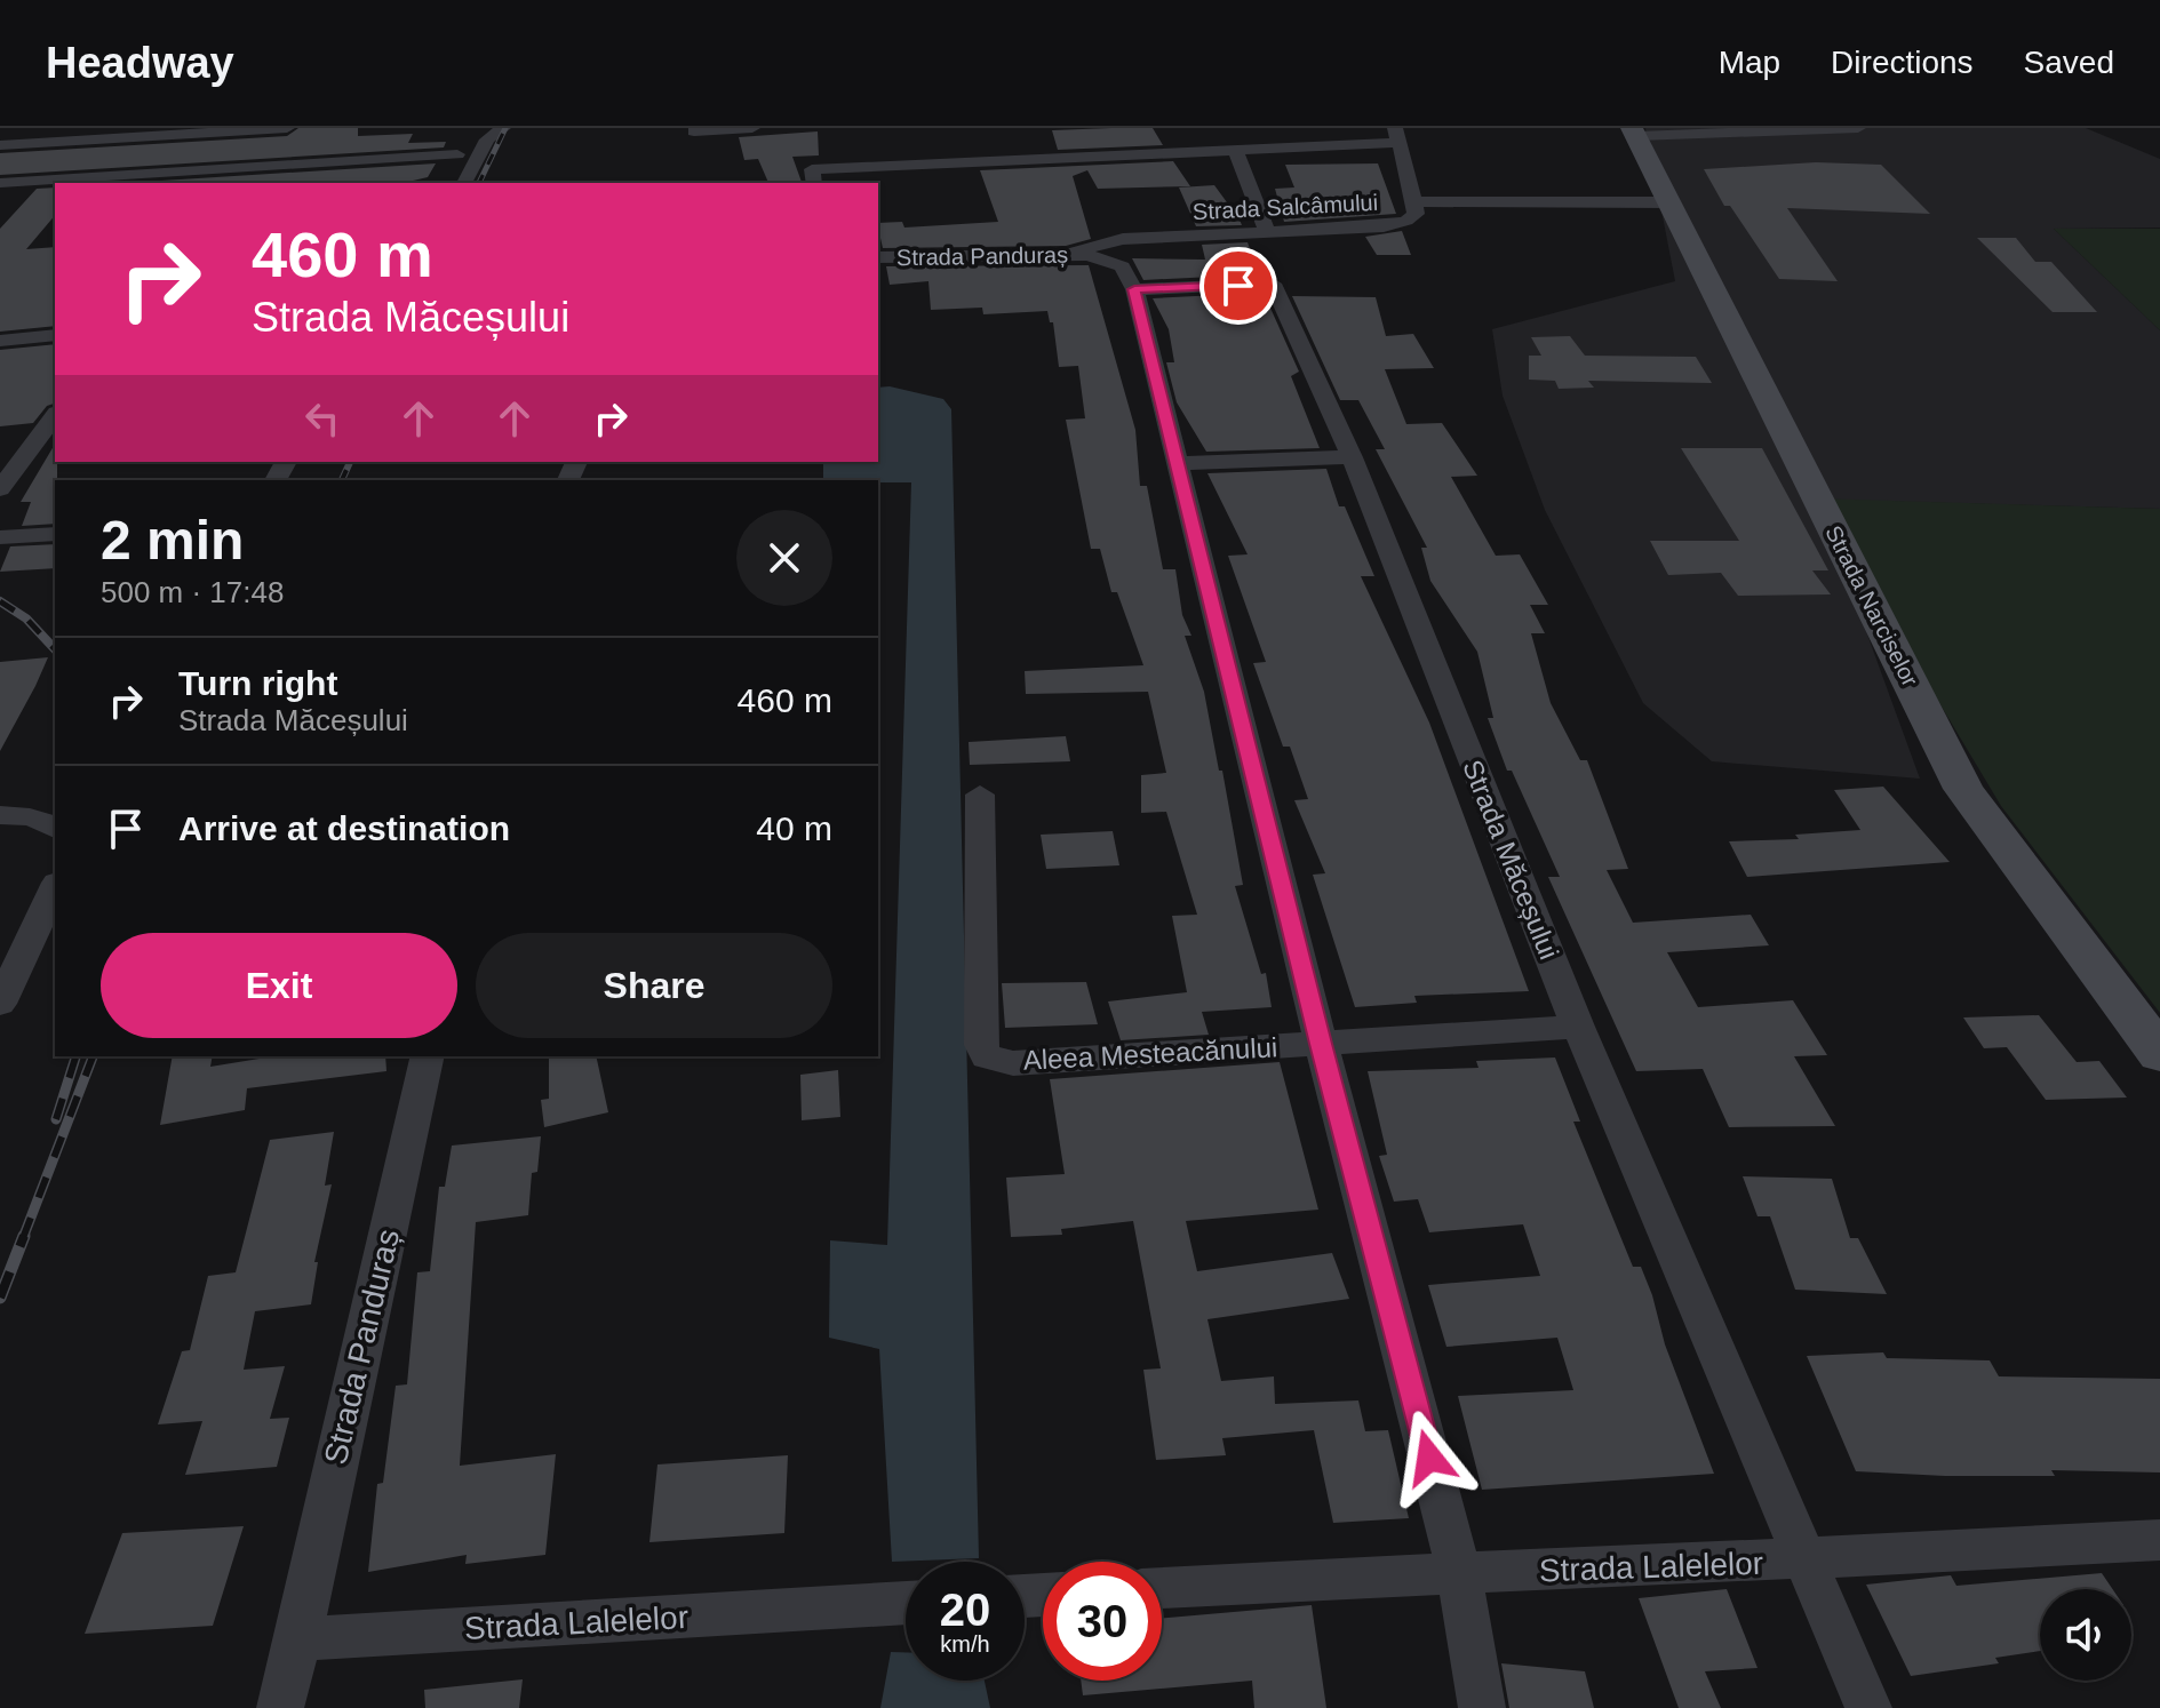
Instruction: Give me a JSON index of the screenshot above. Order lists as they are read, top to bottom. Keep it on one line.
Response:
{"streets":{"main road":["Strada Narciselor"],"street":["Strada Salcâmului","Strada Panduraș","Strada Măceșului","Aleea Mesteacănului","Strada Lalelelor"]},"crossings":[["Strada Salcâmului","Strada Panduraș"],["Strada Salcâmului","Strada Măceșului"],["Strada Panduraș","Strada Lalelelor"],["Strada Măceșului","Aleea Mesteacănului"],["Strada Măceșului","Strada Lalelelor"]],"page":{"header":"Headway","nav":["Map","Directions","Saved"],"turn":["460 m","Strada Măceșului"],"heading":["2 min","500 m · 17:48"],"list":[{"name":"Turn right","note":"Strada Măceșului","value":"460 m"},{"name":"Arrive at destination","value":"40 m"}],"buttons":["Exit","Share"],"speed":"20 km/h","limit":"30"}}
